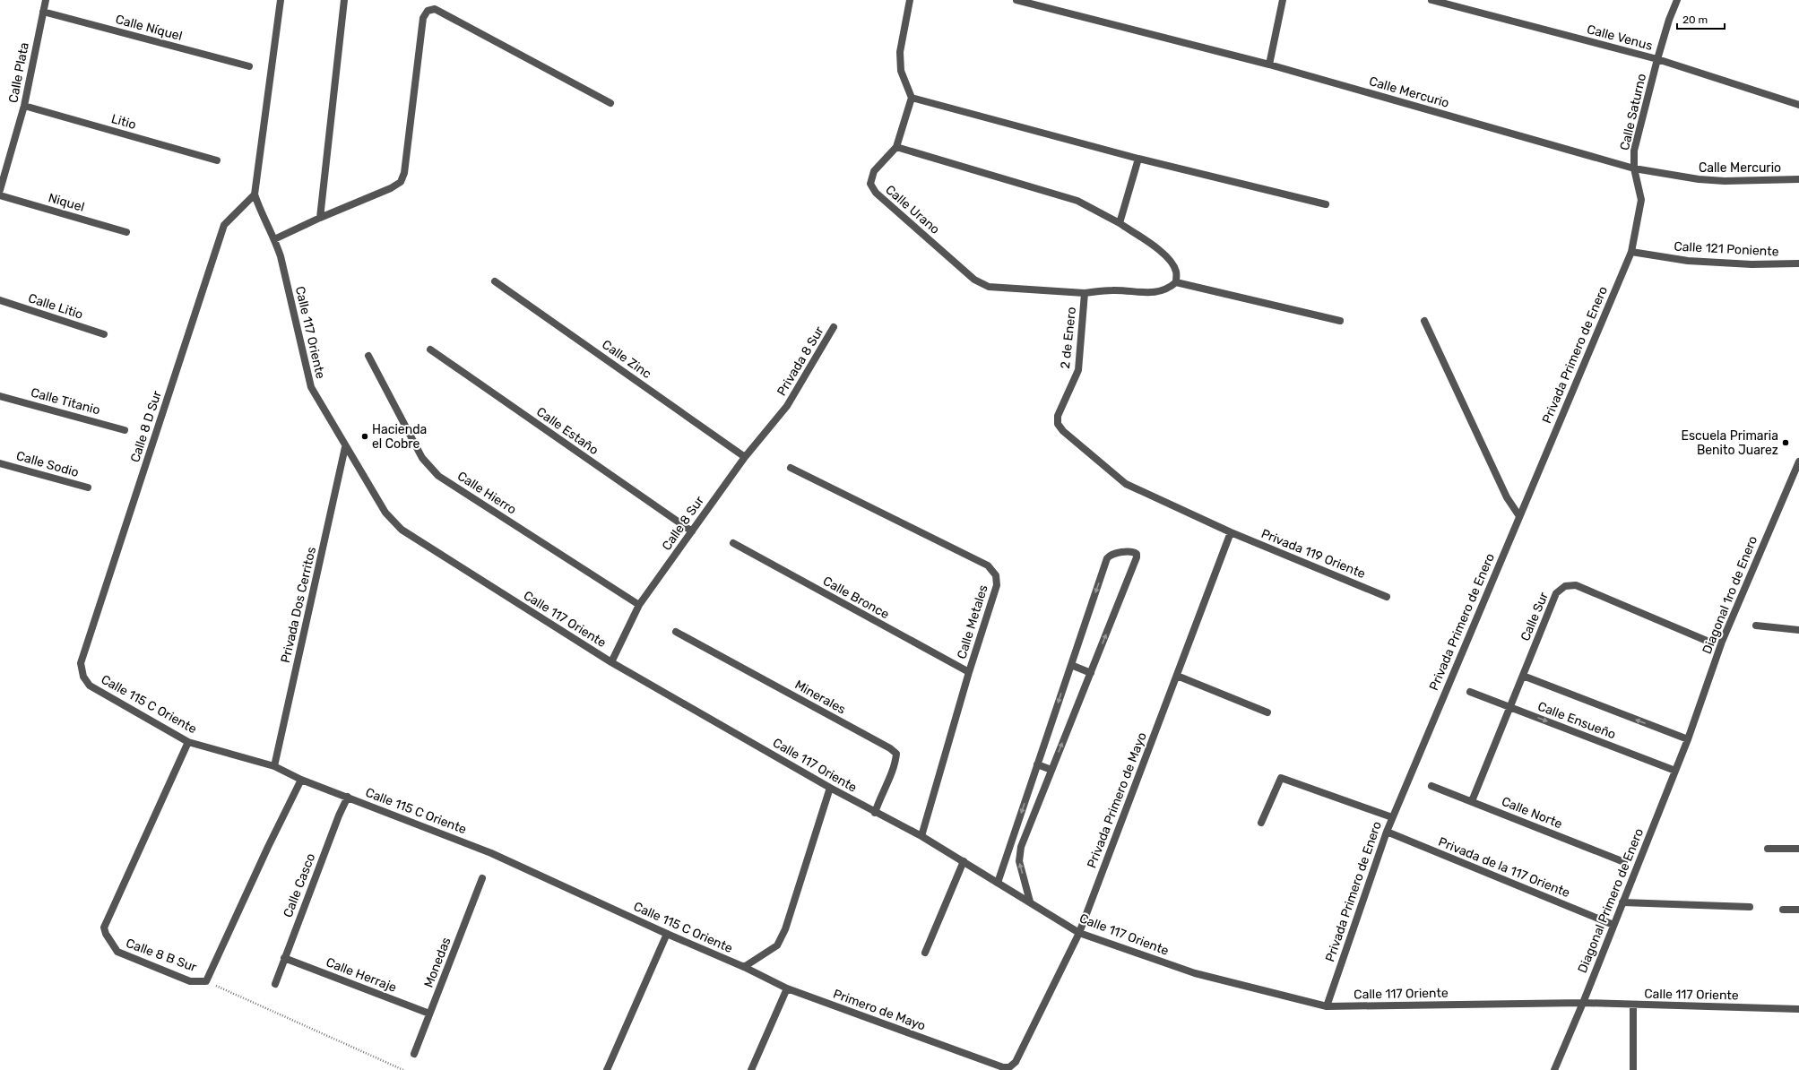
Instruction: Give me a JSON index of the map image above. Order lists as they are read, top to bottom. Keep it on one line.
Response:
{"streets":{"street":["Calle Níquel","Calle Venus","Calle Plata","Calle Mercurio","Calle Saturno","Litio","Niquel","Calle Urano","Calle 121 Poniente","Calle Litio","Calle 117 Oriente","2 de Enero","Privada Primero de Enero","Calle Zinc","Privada 8 Sur","Calle Titanio","Calle 8 D Sur","Calle Estaño","Calle Sodio","Calle Hierro","Calle 8 Sur","Privada 119 Oriente","Diagonal 1ro de Enero","Calle Bronce","Privada Dos Cerritos","Calle Sur","Calle Metales","Minerales","Calle 115 C Oriente","Calle Ensueño","Privada Primero de Mayo","Calle Norte","Privada de la 117 Oriente","Calle Casco","Diagonal Primero de Enero","Calle 8 B Sur","Monedas","Calle Herraje","Primero de Mayo"]},"crossings":[["Calle Níquel","Calle Plata"],["Calle Venus","Calle Saturno"],["Calle Plata","Litio"],["Calle Mercurio","Calle Saturno"],["Calle Saturno","Calle 121 Poniente"],["Calle Saturno","Privada Primero de Enero"],["Calle Urano","2 de Enero"],["Calle 121 Poniente","Privada Primero de Enero"],["Calle 117 Oriente","Privada Primero de Enero"],["Calle 117 Oriente","Calle 8 D Sur"],["Calle 117 Oriente","Calle 8 Sur"],["Calle 117 Oriente","Privada Dos Cerritos"],["Calle 117 Oriente","Calle Metales"],["Calle 117 Oriente","Minerales"],["Calle 117 Oriente","Privada Primero de Mayo"],["Calle 117 Oriente","Diagonal Primero de Enero"],["2 de Enero","Privada 119 Oriente"],["2 de Enero","Privada Primero de Mayo"],["Privada Primero de Enero","Privada de la 117 Oriente"],["Calle Zinc","Calle 8 Sur"],["Privada 8 Sur","Calle 8 Sur"],["Calle 8 D Sur","Calle 115 C Oriente"],["Calle Estaño","Calle 8 Sur"],["Calle Hierro","Calle 8 Sur"],["Privada 119 Oriente","Privada Primero de Mayo"],["Diagonal 1ro de Enero","Calle Ensueño"],["Diagonal 1ro de Enero","Diagonal Primero de Enero"],["Calle Bronce","Calle Metales"],["Privada Dos Cerritos","Calle 115 C Oriente"],["Calle Sur","Calle Ensueño"],["Calle Sur","Calle Norte"],["Calle 115 C Oriente","Calle Casco"],["Calle 115 C Oriente","Calle 8 B Sur"],["Calle 115 C Oriente","Primero de Mayo"],["Calle Ensueño","Diagonal Primero de Enero"],["Privada Primero de Mayo","Primero de Mayo"],["Privada de la 117 Oriente","Diagonal Primero de Enero"],["Calle Casco","Calle Herraje"],["Monedas","Calle Herraje"]],"places":["Hacienda el Cobre","Escuela Primaria Benito Juarez"],"scale_bar":"20 m"}
